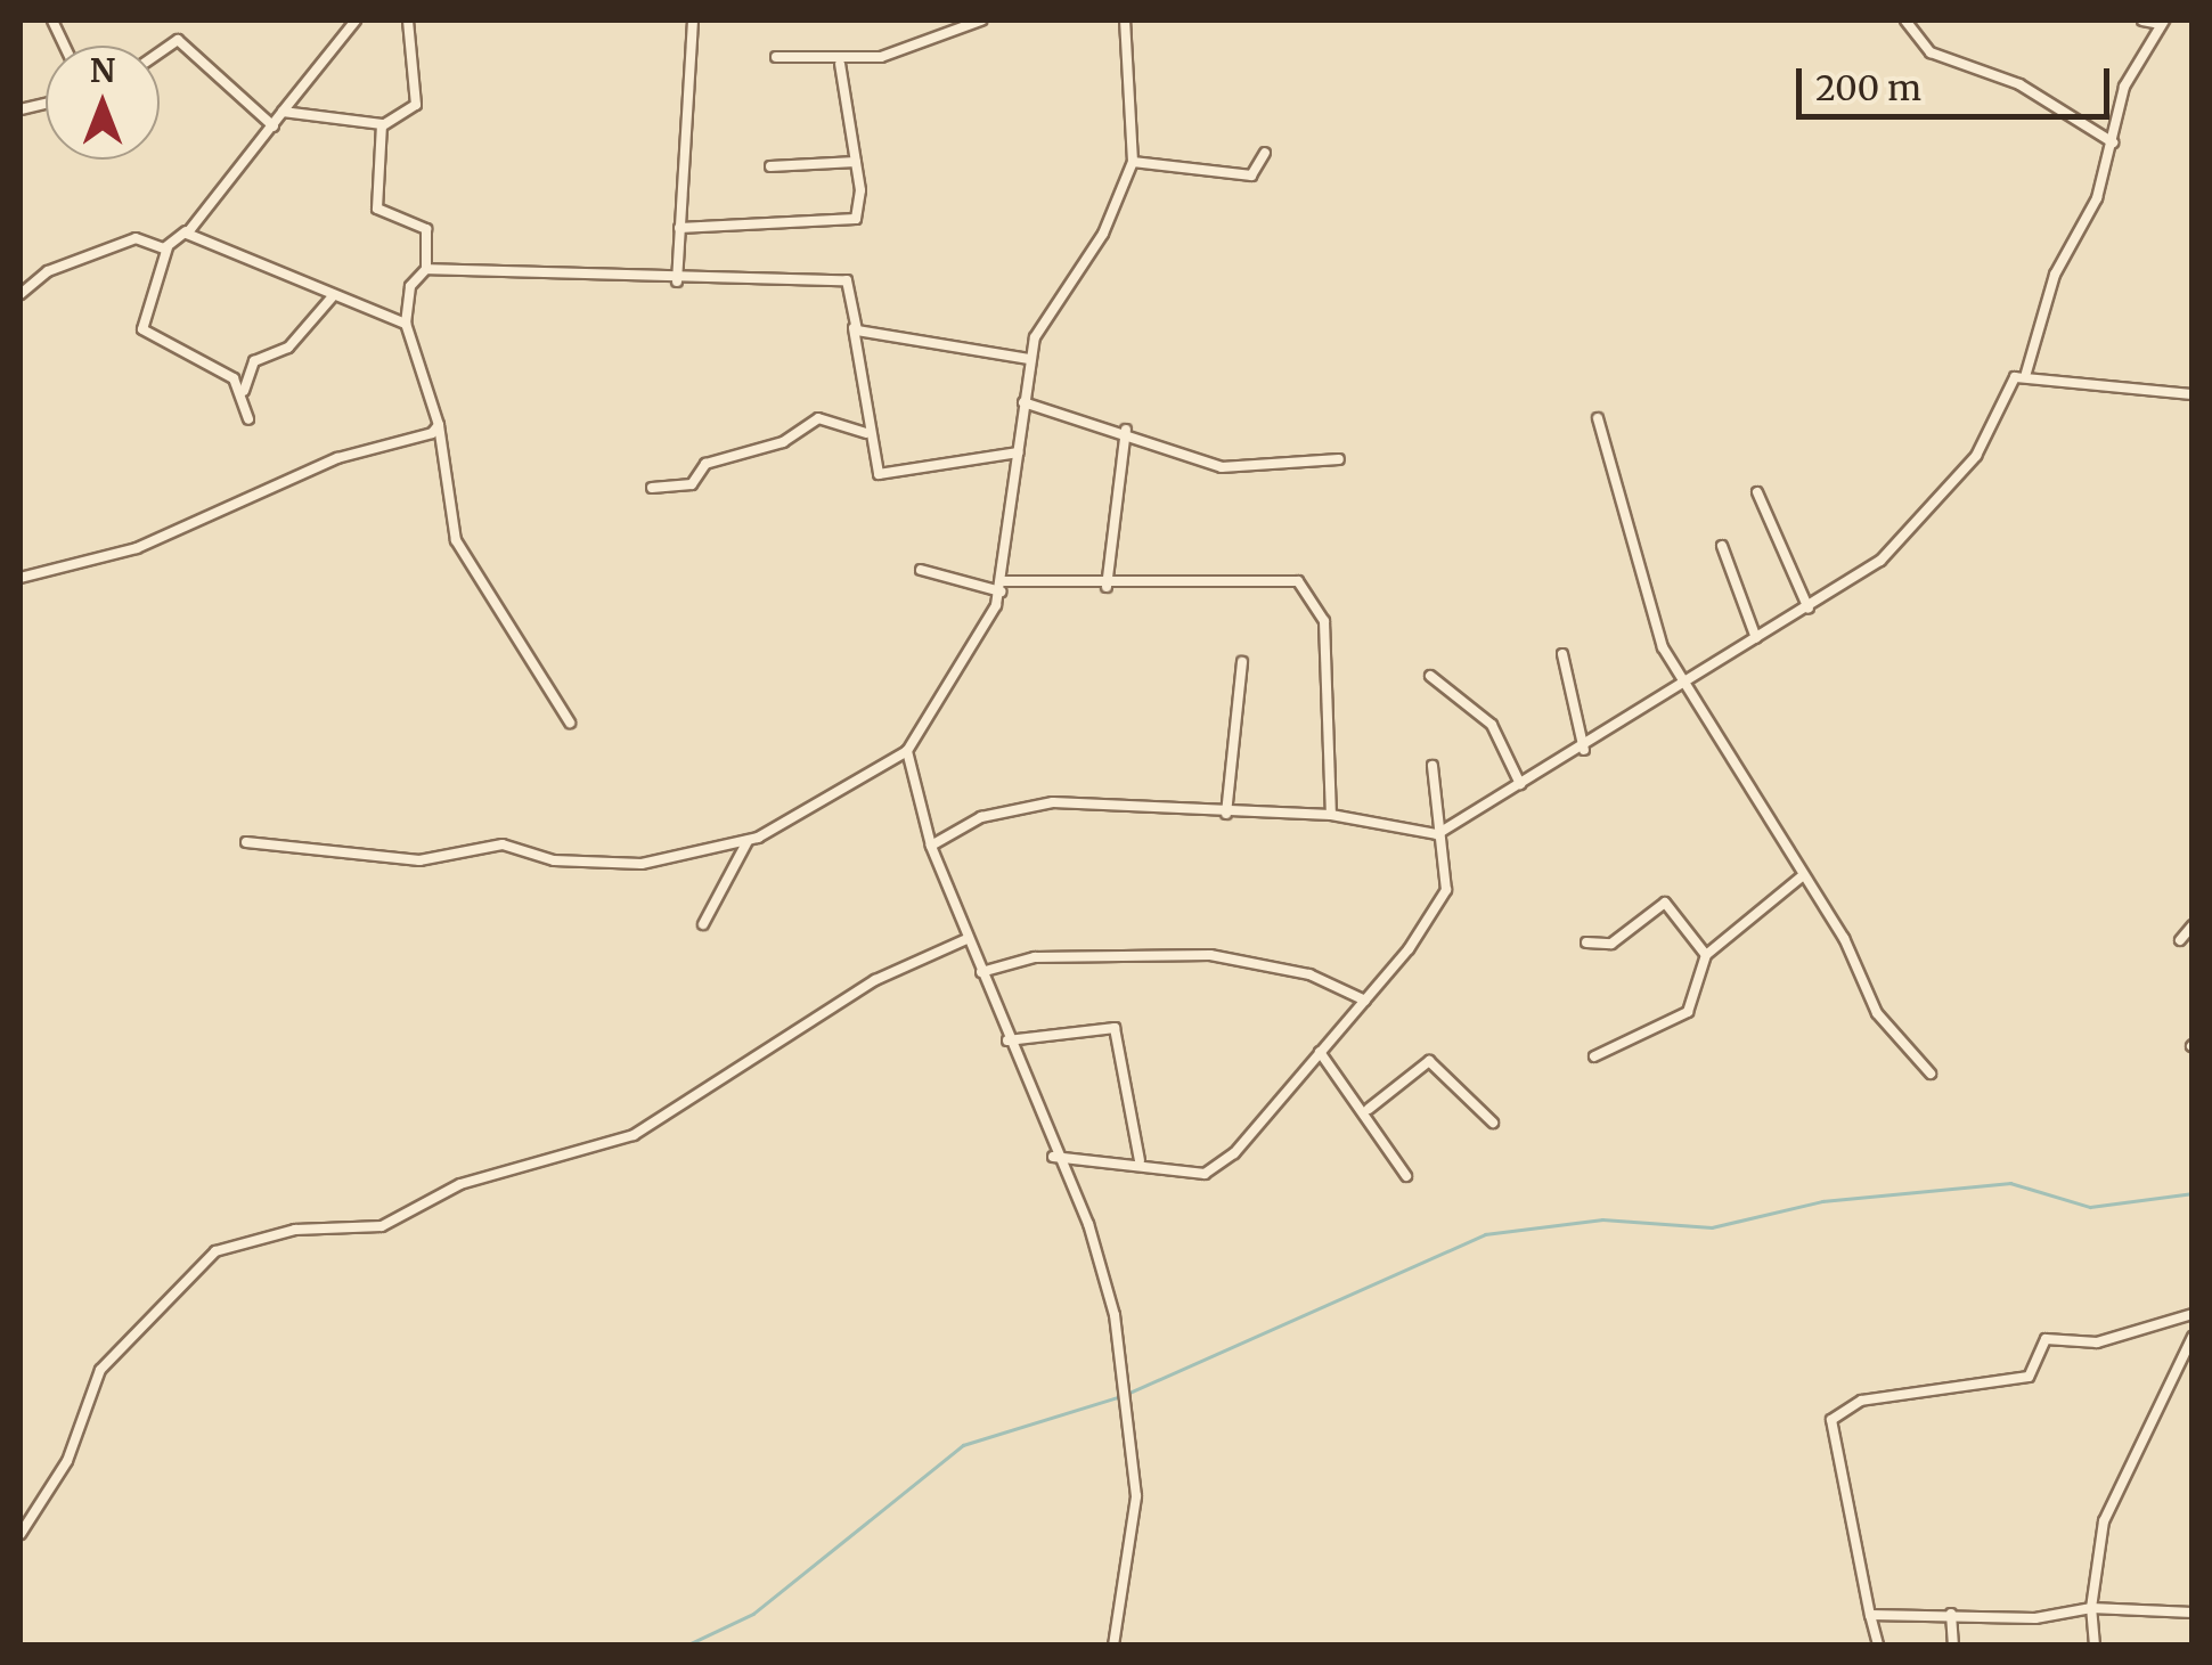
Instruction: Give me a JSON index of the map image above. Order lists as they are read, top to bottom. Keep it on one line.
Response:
{"scale_bar":"200 m","north":"top"}
